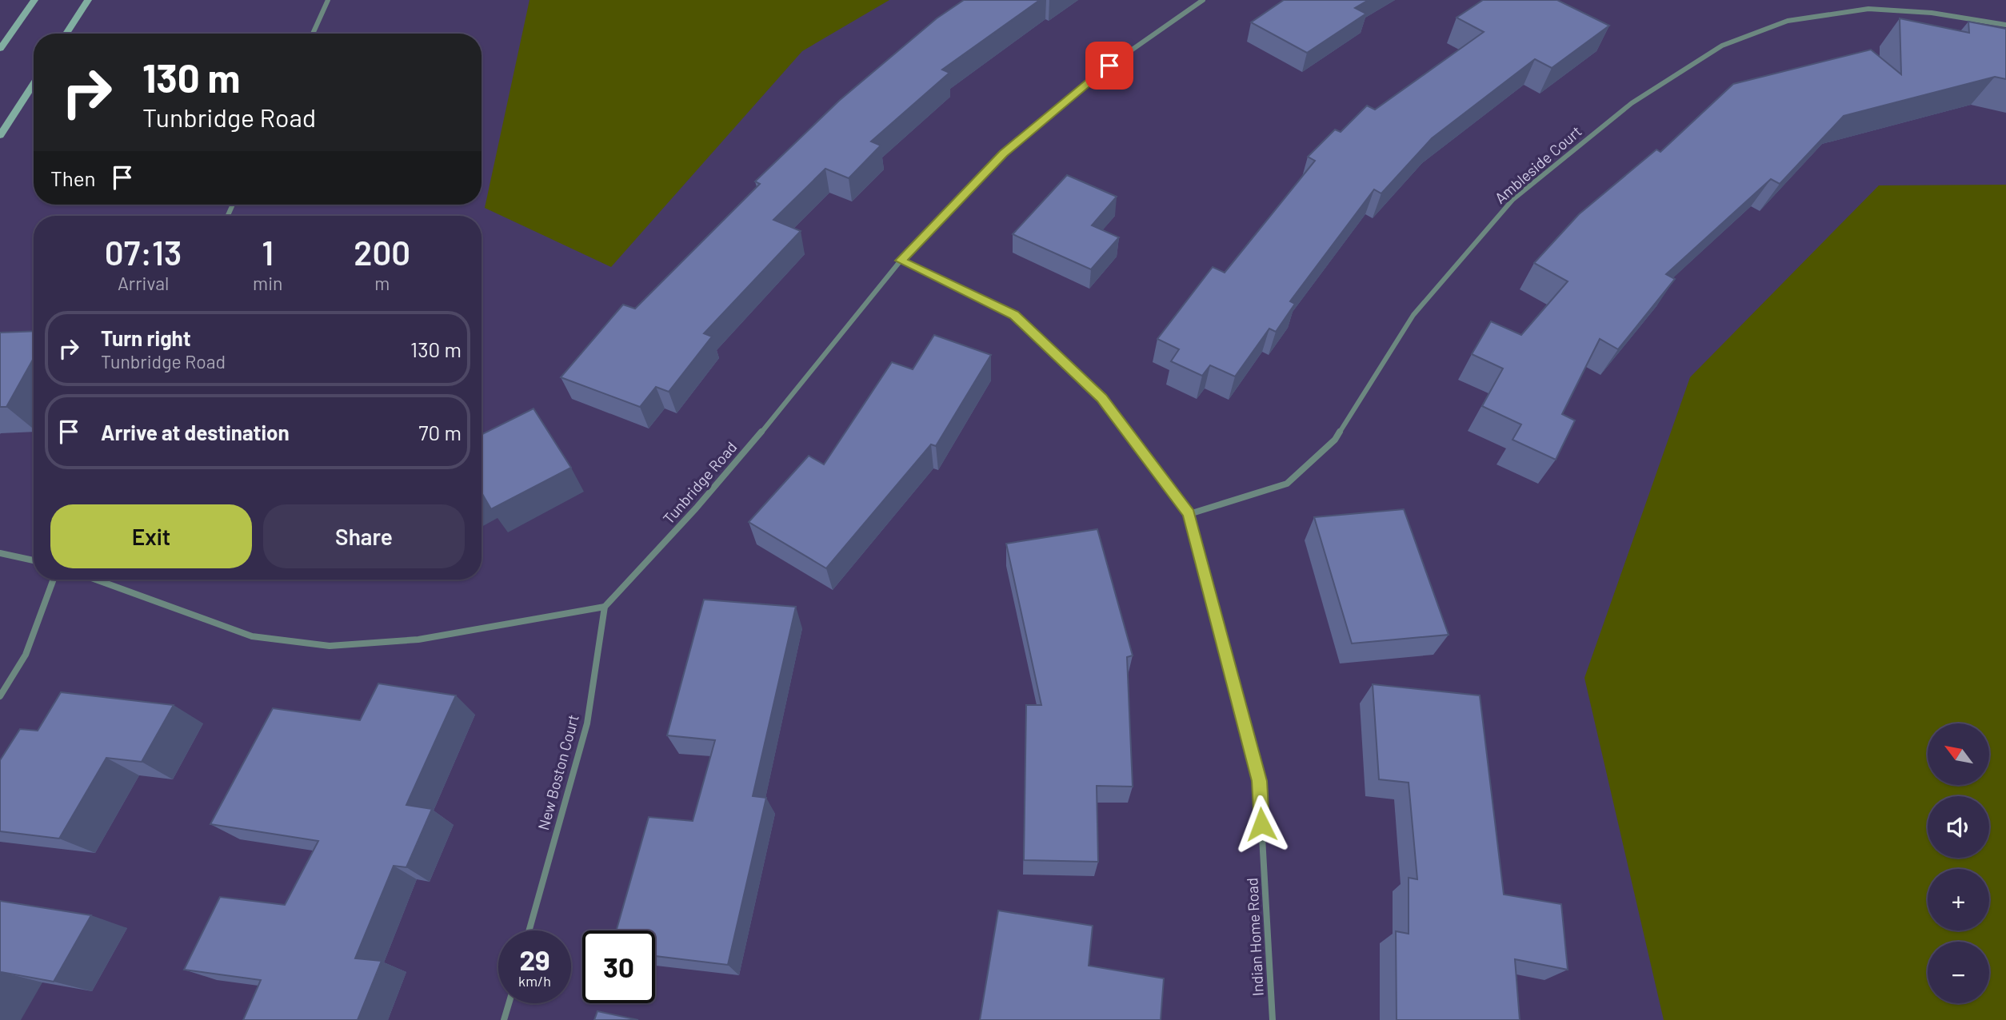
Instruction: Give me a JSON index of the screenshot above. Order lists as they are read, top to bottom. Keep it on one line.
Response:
{"streets":{"street":["Ambleside Court","Tunbridge Road","New Boston Court","Indian Home Road"]},"crossings":[["Ambleside Court","Indian Home Road"],["Tunbridge Road","New Boston Court"],["Tunbridge Road","Indian Home Road"]],"north":"top left","page":{"turn":["130 m","Tunbridge Road"],"then":"Then","eta":["07:13","Arrival","1","min","200","m"],"list":[{"name":"Turn right","note":"Tunbridge Road","value":"130 m"},{"name":"Arrive at destination","value":"70 m"}],"buttons":["Exit","Share"],"map_buttons":["+","−"],"speed":"29 km/h","limit":"30"}}
